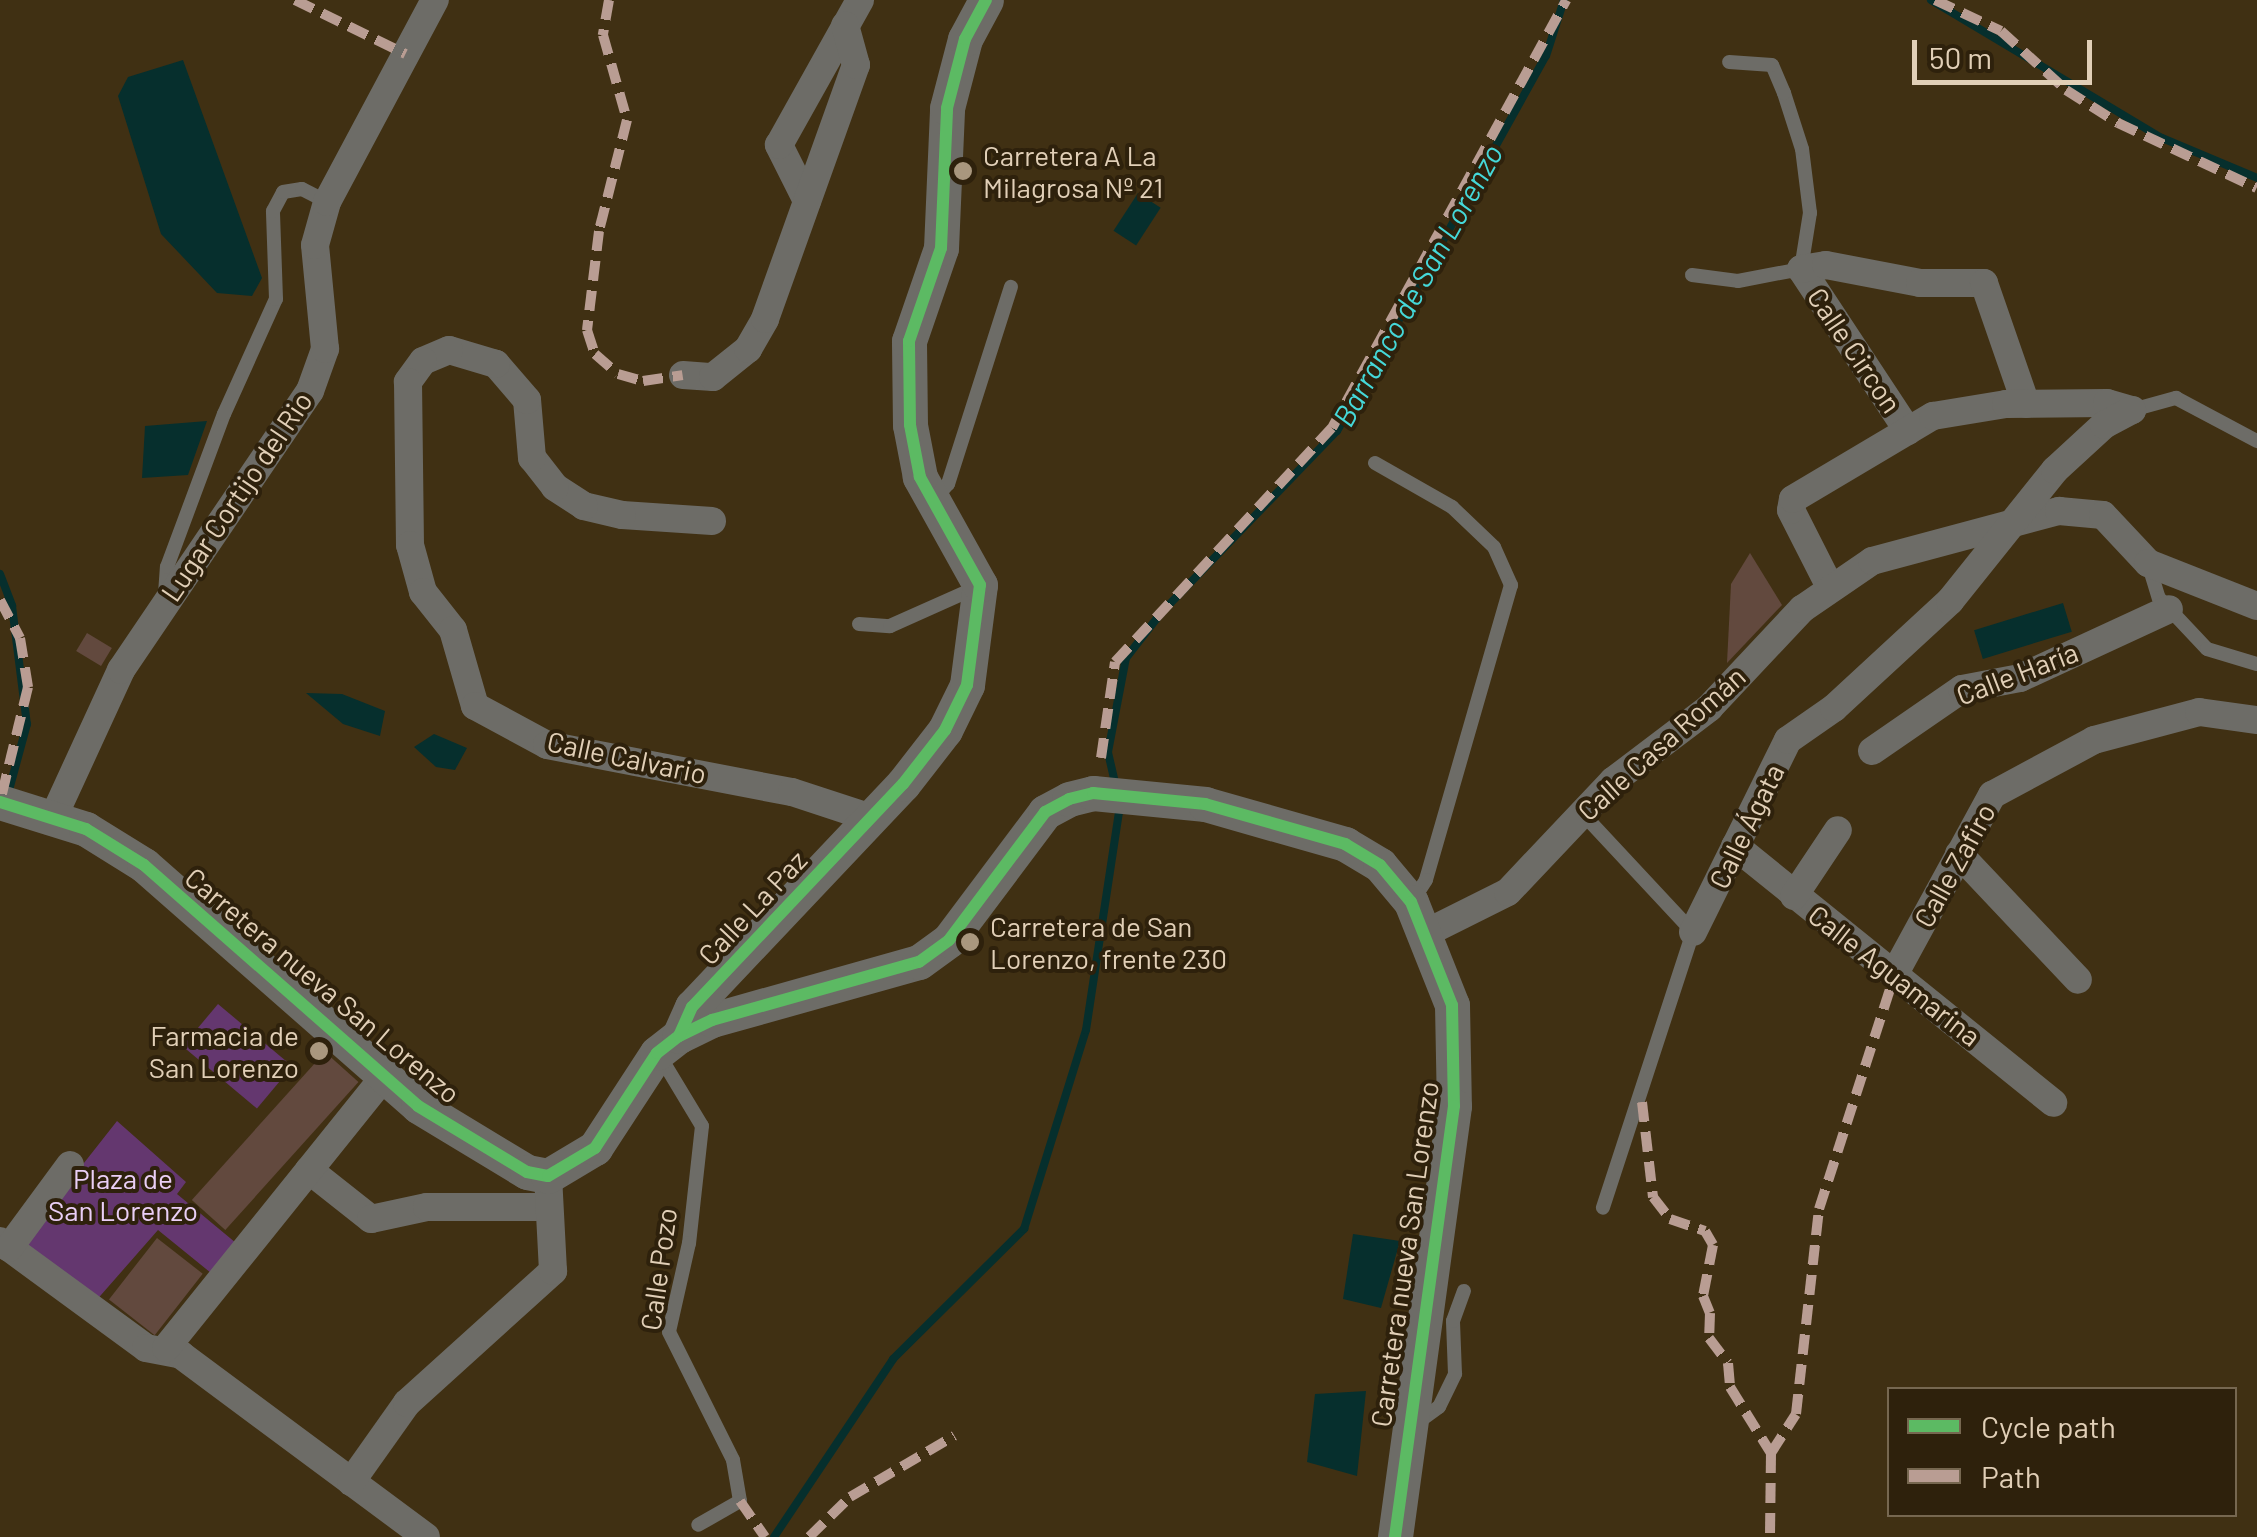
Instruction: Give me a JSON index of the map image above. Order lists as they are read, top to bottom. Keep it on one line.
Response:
{"streets":{"street":["Calle Circon","Lugar Cortijo del Rio","Calle Haría","Calle Casa Román","Calle Calvario","Calle Ágata","Calle Zafiro","Calle La Paz","Calle Aguamarina","Carretera nueva San Lorenzo"],"lane":["Calle Pozo"]},"crossings":[["Lugar Cortijo del Rio","Carretera nueva San Lorenzo"],["Calle Casa Román","Calle Ágata"],["Calle Casa Román","Carretera nueva San Lorenzo"],["Calle Calvario","Calle La Paz"],["Calle Ágata","Calle Aguamarina"],["Calle Zafiro","Calle Aguamarina"],["Calle La Paz","Carretera nueva San Lorenzo"],["Calle La Paz","Calle Pozo"],["Carretera nueva San Lorenzo","Calle Pozo"]],"water":["Barranco de San Lorenzo"],"parks":["Plaza de San Lorenzo"],"places":["Carretera A La Milagrosa Nº 21","Carretera de San Lorenzo, frente 230","Farmacia de San Lorenzo"],"legend":["Cycle path","Path"],"scale_bar":"50 m"}
